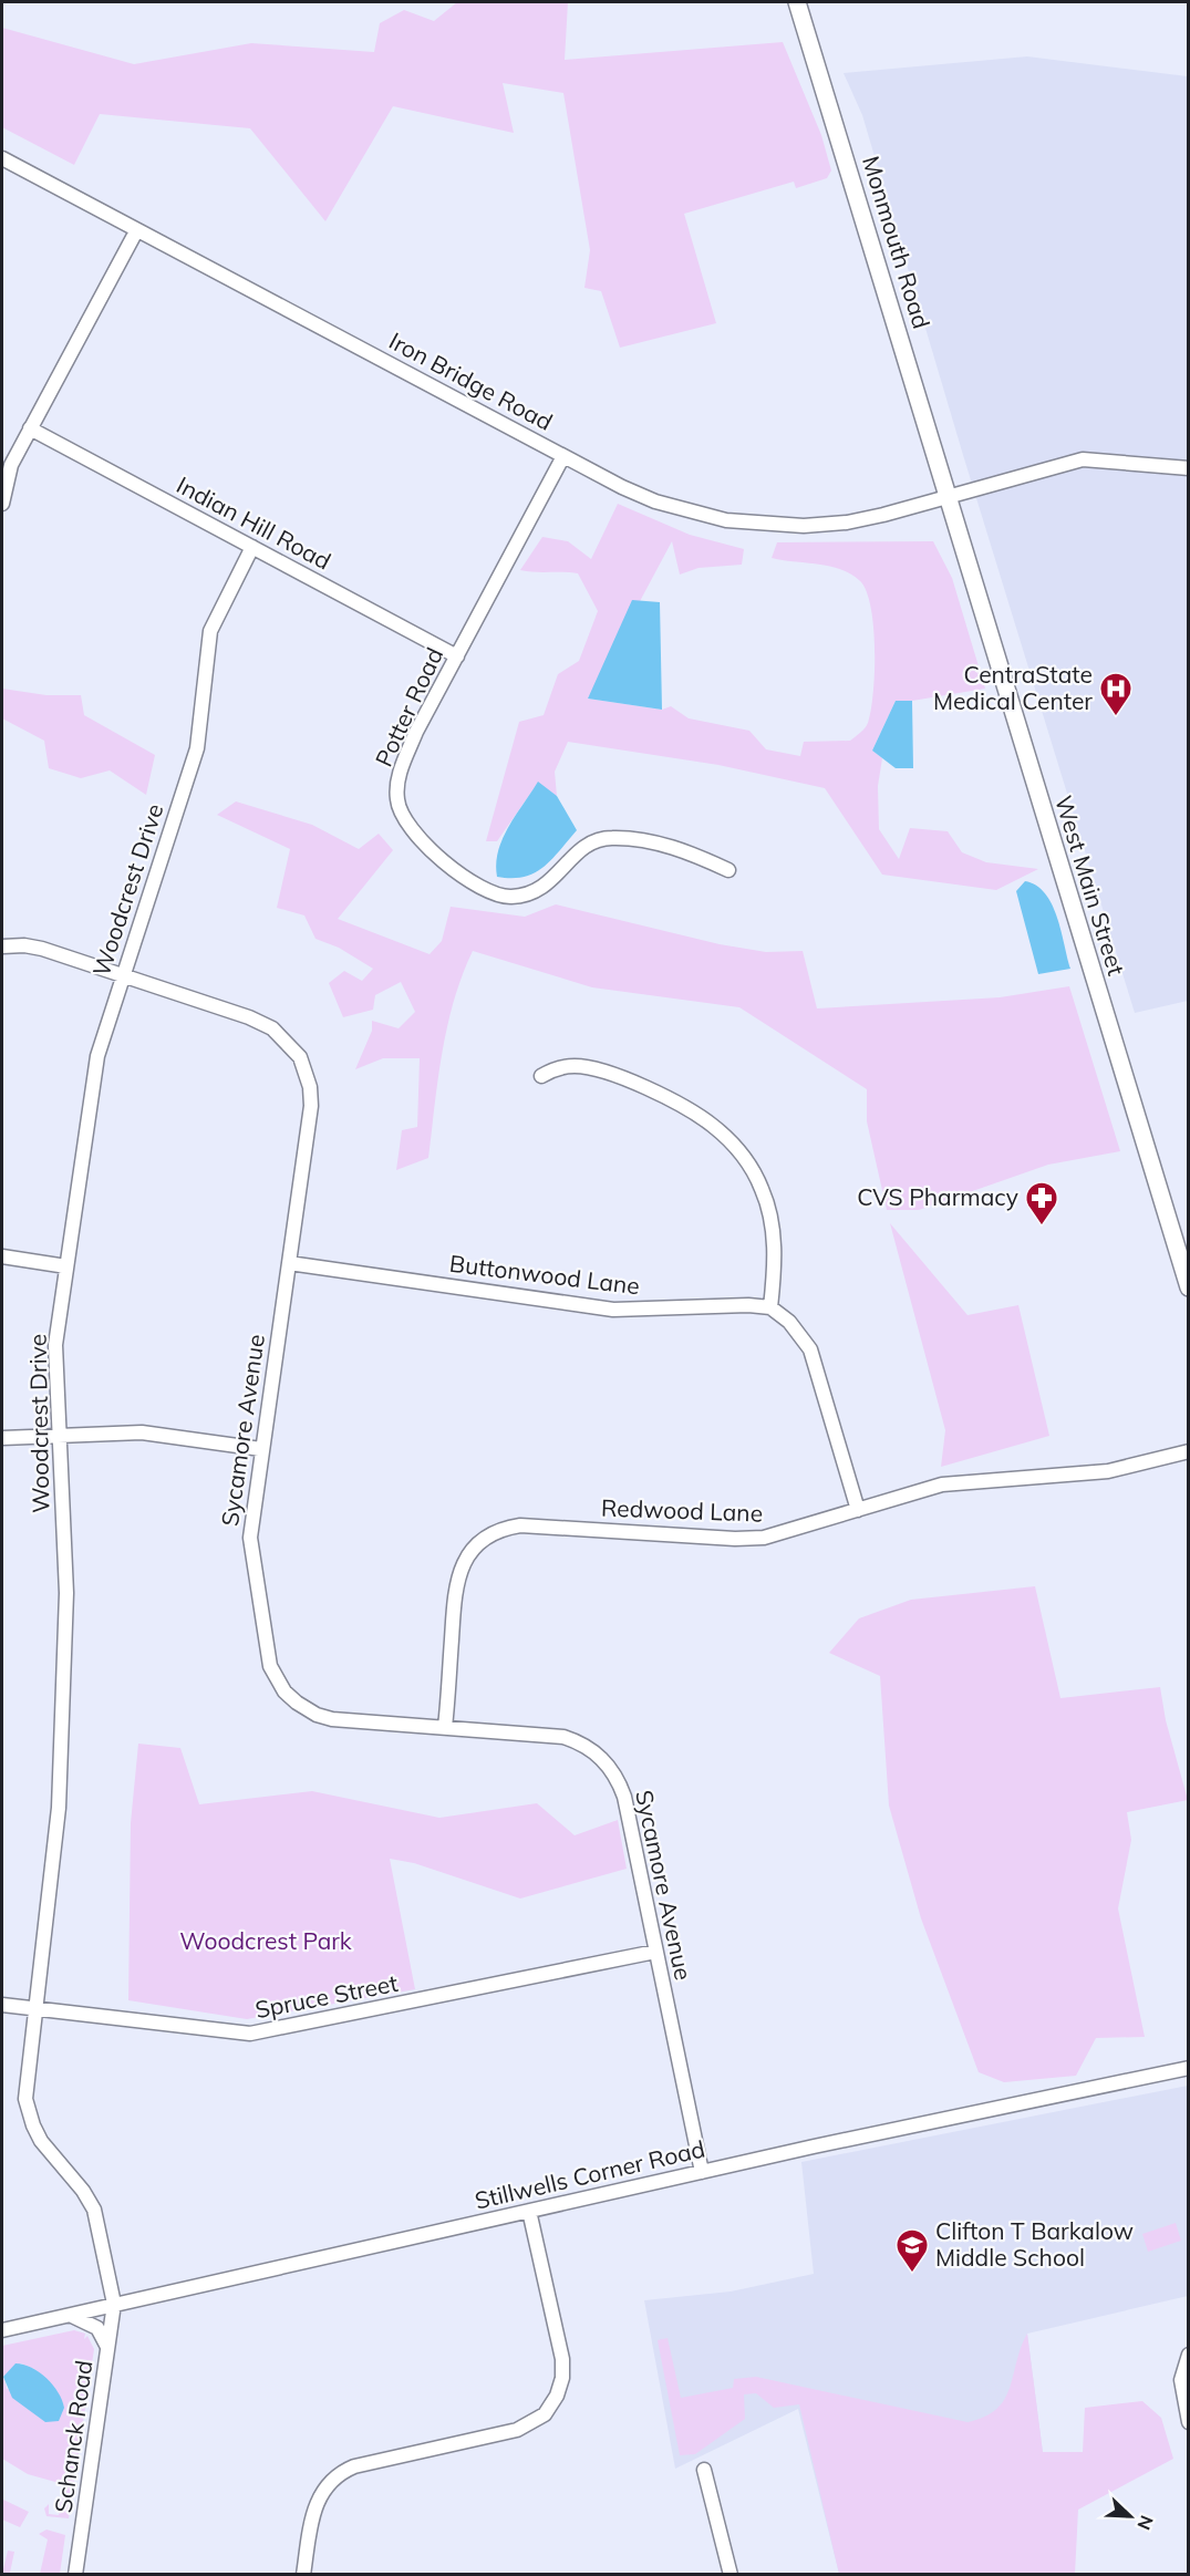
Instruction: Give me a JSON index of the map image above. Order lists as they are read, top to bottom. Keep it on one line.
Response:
{"streets":{"main road":["Monmouth Road","West Main Street"],"street":["Iron Bridge Road","Indian Hill Road","Potter Road","Woodcrest Drive","Buttonwood Lane","Sycamore Avenue","Redwood Lane","Spruce Street","Stillwells Corner Road","Schanck Road"]},"crossings":[["Monmouth Road","Iron Bridge Road"],["Monmouth Road","West Main Street"],["Iron Bridge Road","Potter Road"],["Iron Bridge Road","West Main Street"],["Indian Hill Road","Potter Road"],["Indian Hill Road","Woodcrest Drive"],["Woodcrest Drive","Sycamore Avenue"],["Woodcrest Drive","Spruce Street"],["Woodcrest Drive","Stillwells Corner Road"],["Woodcrest Drive","Schanck Road"],["Buttonwood Lane","Sycamore Avenue"],["Sycamore Avenue","Redwood Lane"],["Sycamore Avenue","Spruce Street"],["Sycamore Avenue","Stillwells Corner Road"],["Stillwells Corner Road","Schanck Road"]],"parks":["Woodcrest Park"],"places":{"hospital":["CentraState Medical Center"],"pharmacy":["CVS Pharmacy"],"school or university":["Clifton T Barkalow Middle School"]},"north":"bottom right"}
